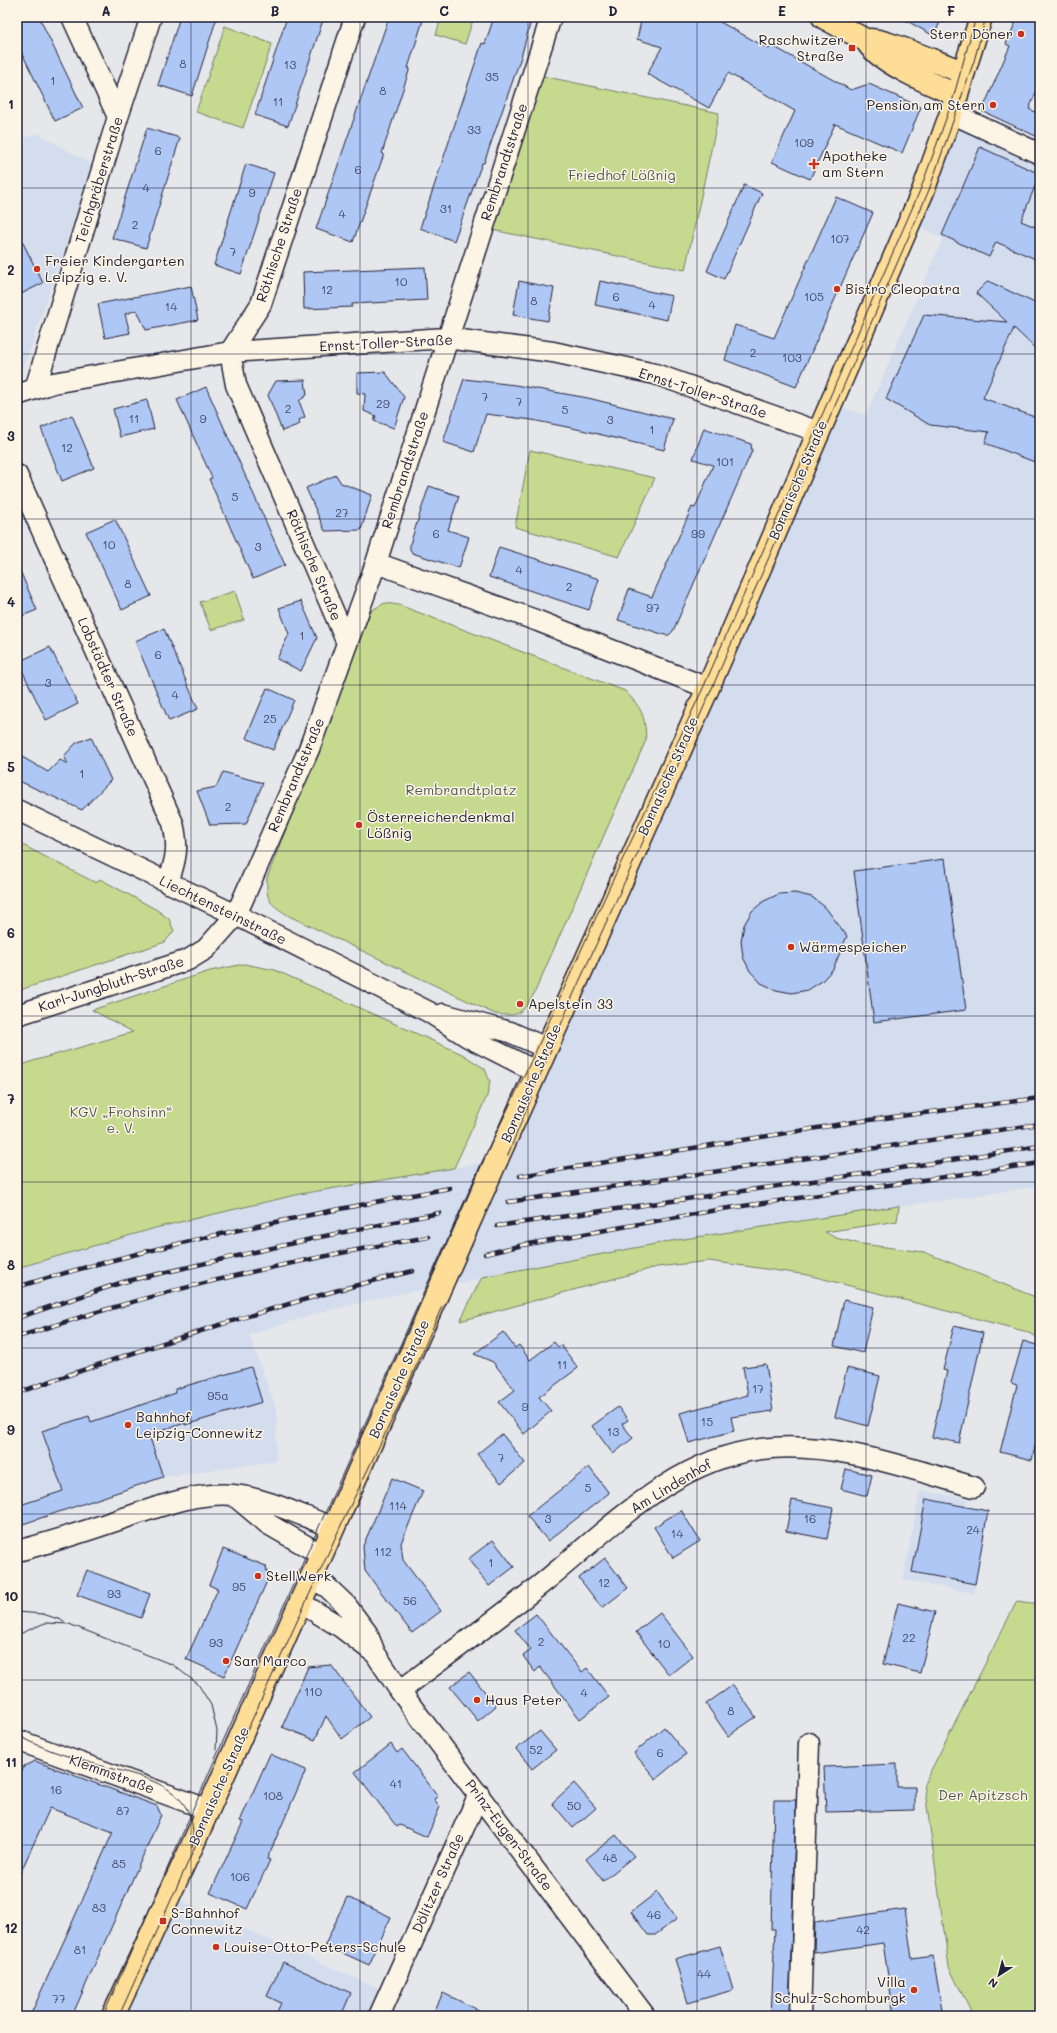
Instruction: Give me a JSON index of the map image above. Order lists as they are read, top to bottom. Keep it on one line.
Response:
{"streets":{"main road":["Bornaische Straße"],"street":["Rembrandtstraße","Teichgräberstraße","Röthische Straße","Ernst-Toller-Straße","Lobstädter Straße","Liechtensteinstraße","Karl-Jungbluth-Straße","Am Lindenhof","Klemmstraße","Prinz-Eugen-Straße","Dölitzer Straße"]},"crossings":[["Rembrandtstraße","Röthische Straße"],["Rembrandtstraße","Ernst-Toller-Straße"],["Rembrandtstraße","Liechtensteinstraße"],["Rembrandtstraße","Karl-Jungbluth-Straße"],["Teichgräberstraße","Ernst-Toller-Straße"],["Röthische Straße","Ernst-Toller-Straße"],["Ernst-Toller-Straße","Bornaische Straße"],["Bornaische Straße","Liechtensteinstraße"],["Bornaische Straße","Klemmstraße"],["Bornaische Straße","Prinz-Eugen-Straße"],["Lobstädter Straße","Liechtensteinstraße"],["Liechtensteinstraße","Karl-Jungbluth-Straße"],["Am Lindenhof","Prinz-Eugen-Straße"],["Prinz-Eugen-Straße","Dölitzer Straße"]],"parks":["Friedhof Lößnig","Rembrandtplatz","KGV „Frohsinn“ e. V.","Der Apitzsch"],"places":{"other":["Stern Döner","Pension am Stern","Freier Kindergarten Leipzig e. V.","Bistro Cleopatra","Österreicherdenkmal Lößnig","Wärmespeicher","Apelstein 33","Bahnhof Leipzig-Connewitz","StellWerk","San Marco","Haus Peter","Louise-Otto-Peters-Schule","Villa Schulz-Schomburgk"],"transit":["Raschwitzer Straße","S-Bahnhof Connewitz"],"health":["Apotheke am Stern"]},"house_numbers":["8","13","35","1","8","11","33","109","6","6","4","9","31","4","2","107","7","10","12","6","105","8","4","14","2","103","7","7","29","2","5","11","9","3","1","12","101","5","27","6","99","10","3","4","8","2","97","1","6","3","4","25","1","2","11","17","95a","9","15","13","7","5","114","3","16","24","14","112","1","12","95","93","56","22","2","93","10","110","4","8","52","6","41","16","108","50","87","48","85","106","83","46","42","81","44","77"],"north":"bottom left","grid":{"columns":["A","B","C","D","E","F"],"rows":["1","2","3","4","5","6","7","8","9","10","11","12"]}}
